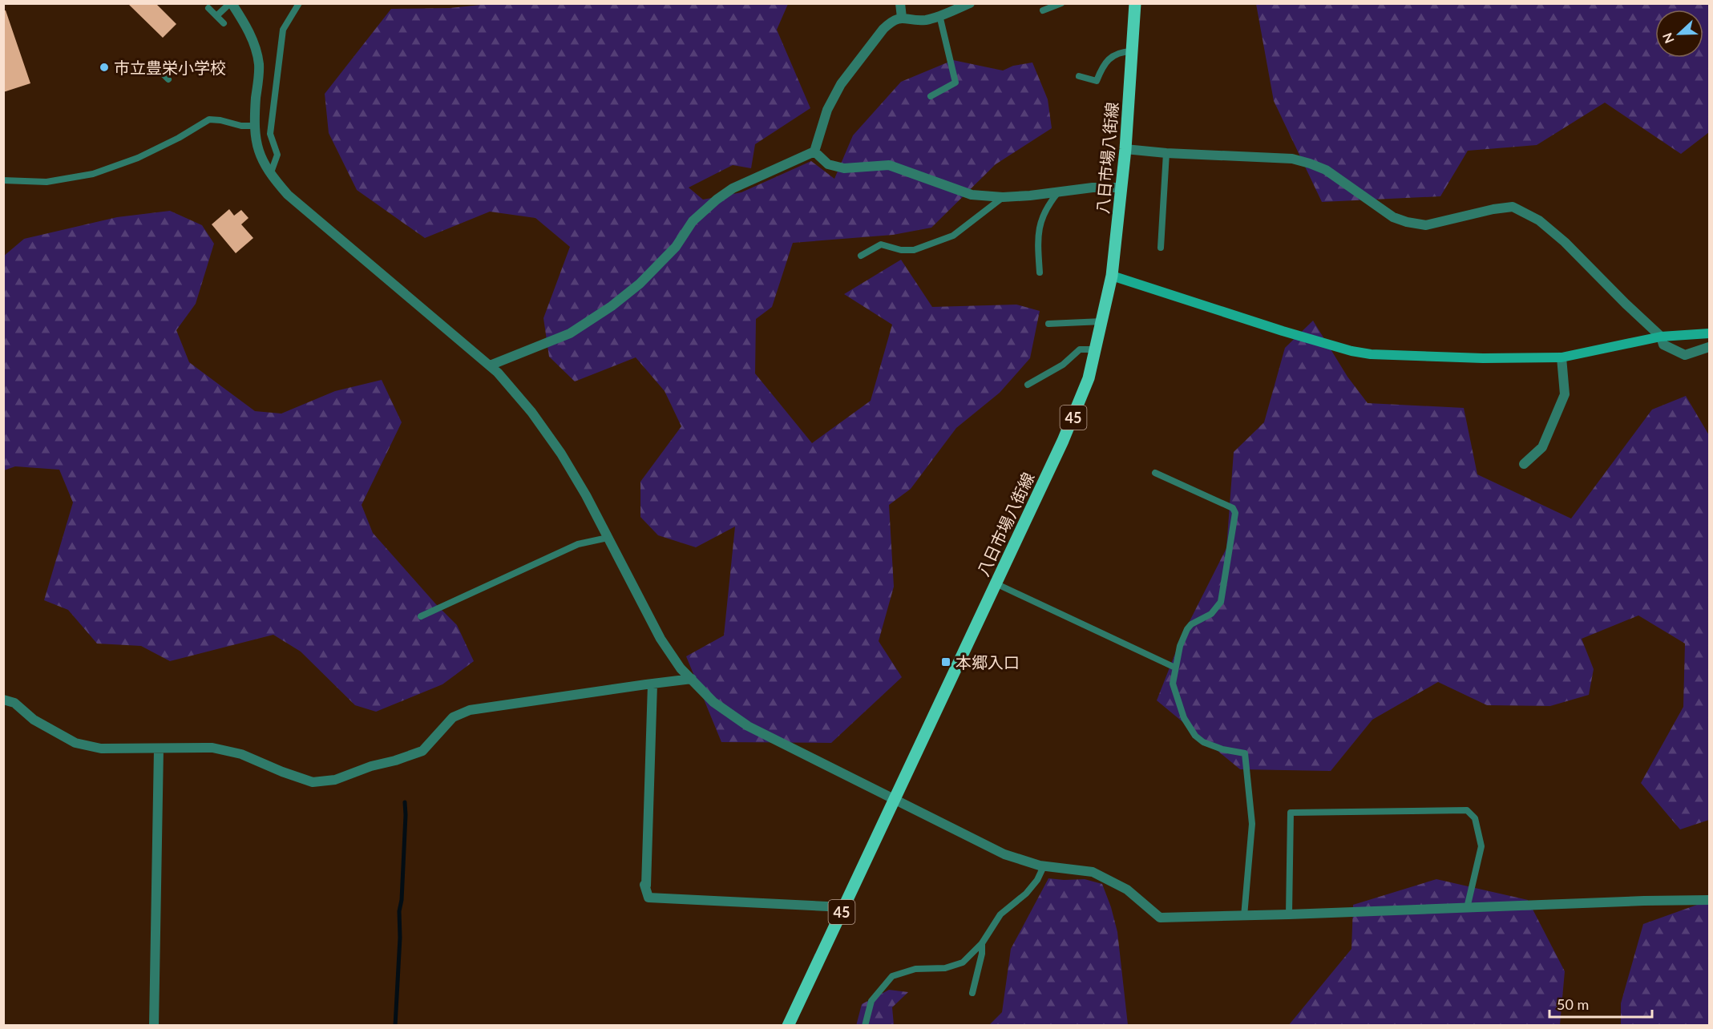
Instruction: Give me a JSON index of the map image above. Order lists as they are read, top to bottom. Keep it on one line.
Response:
{"streets":{"main road":["八日市場八街線","45"]},"places":{"other":["市立豊栄小学校"],"transit":["本郷入口"]},"scale_bar":"50 m","north":"left"}
